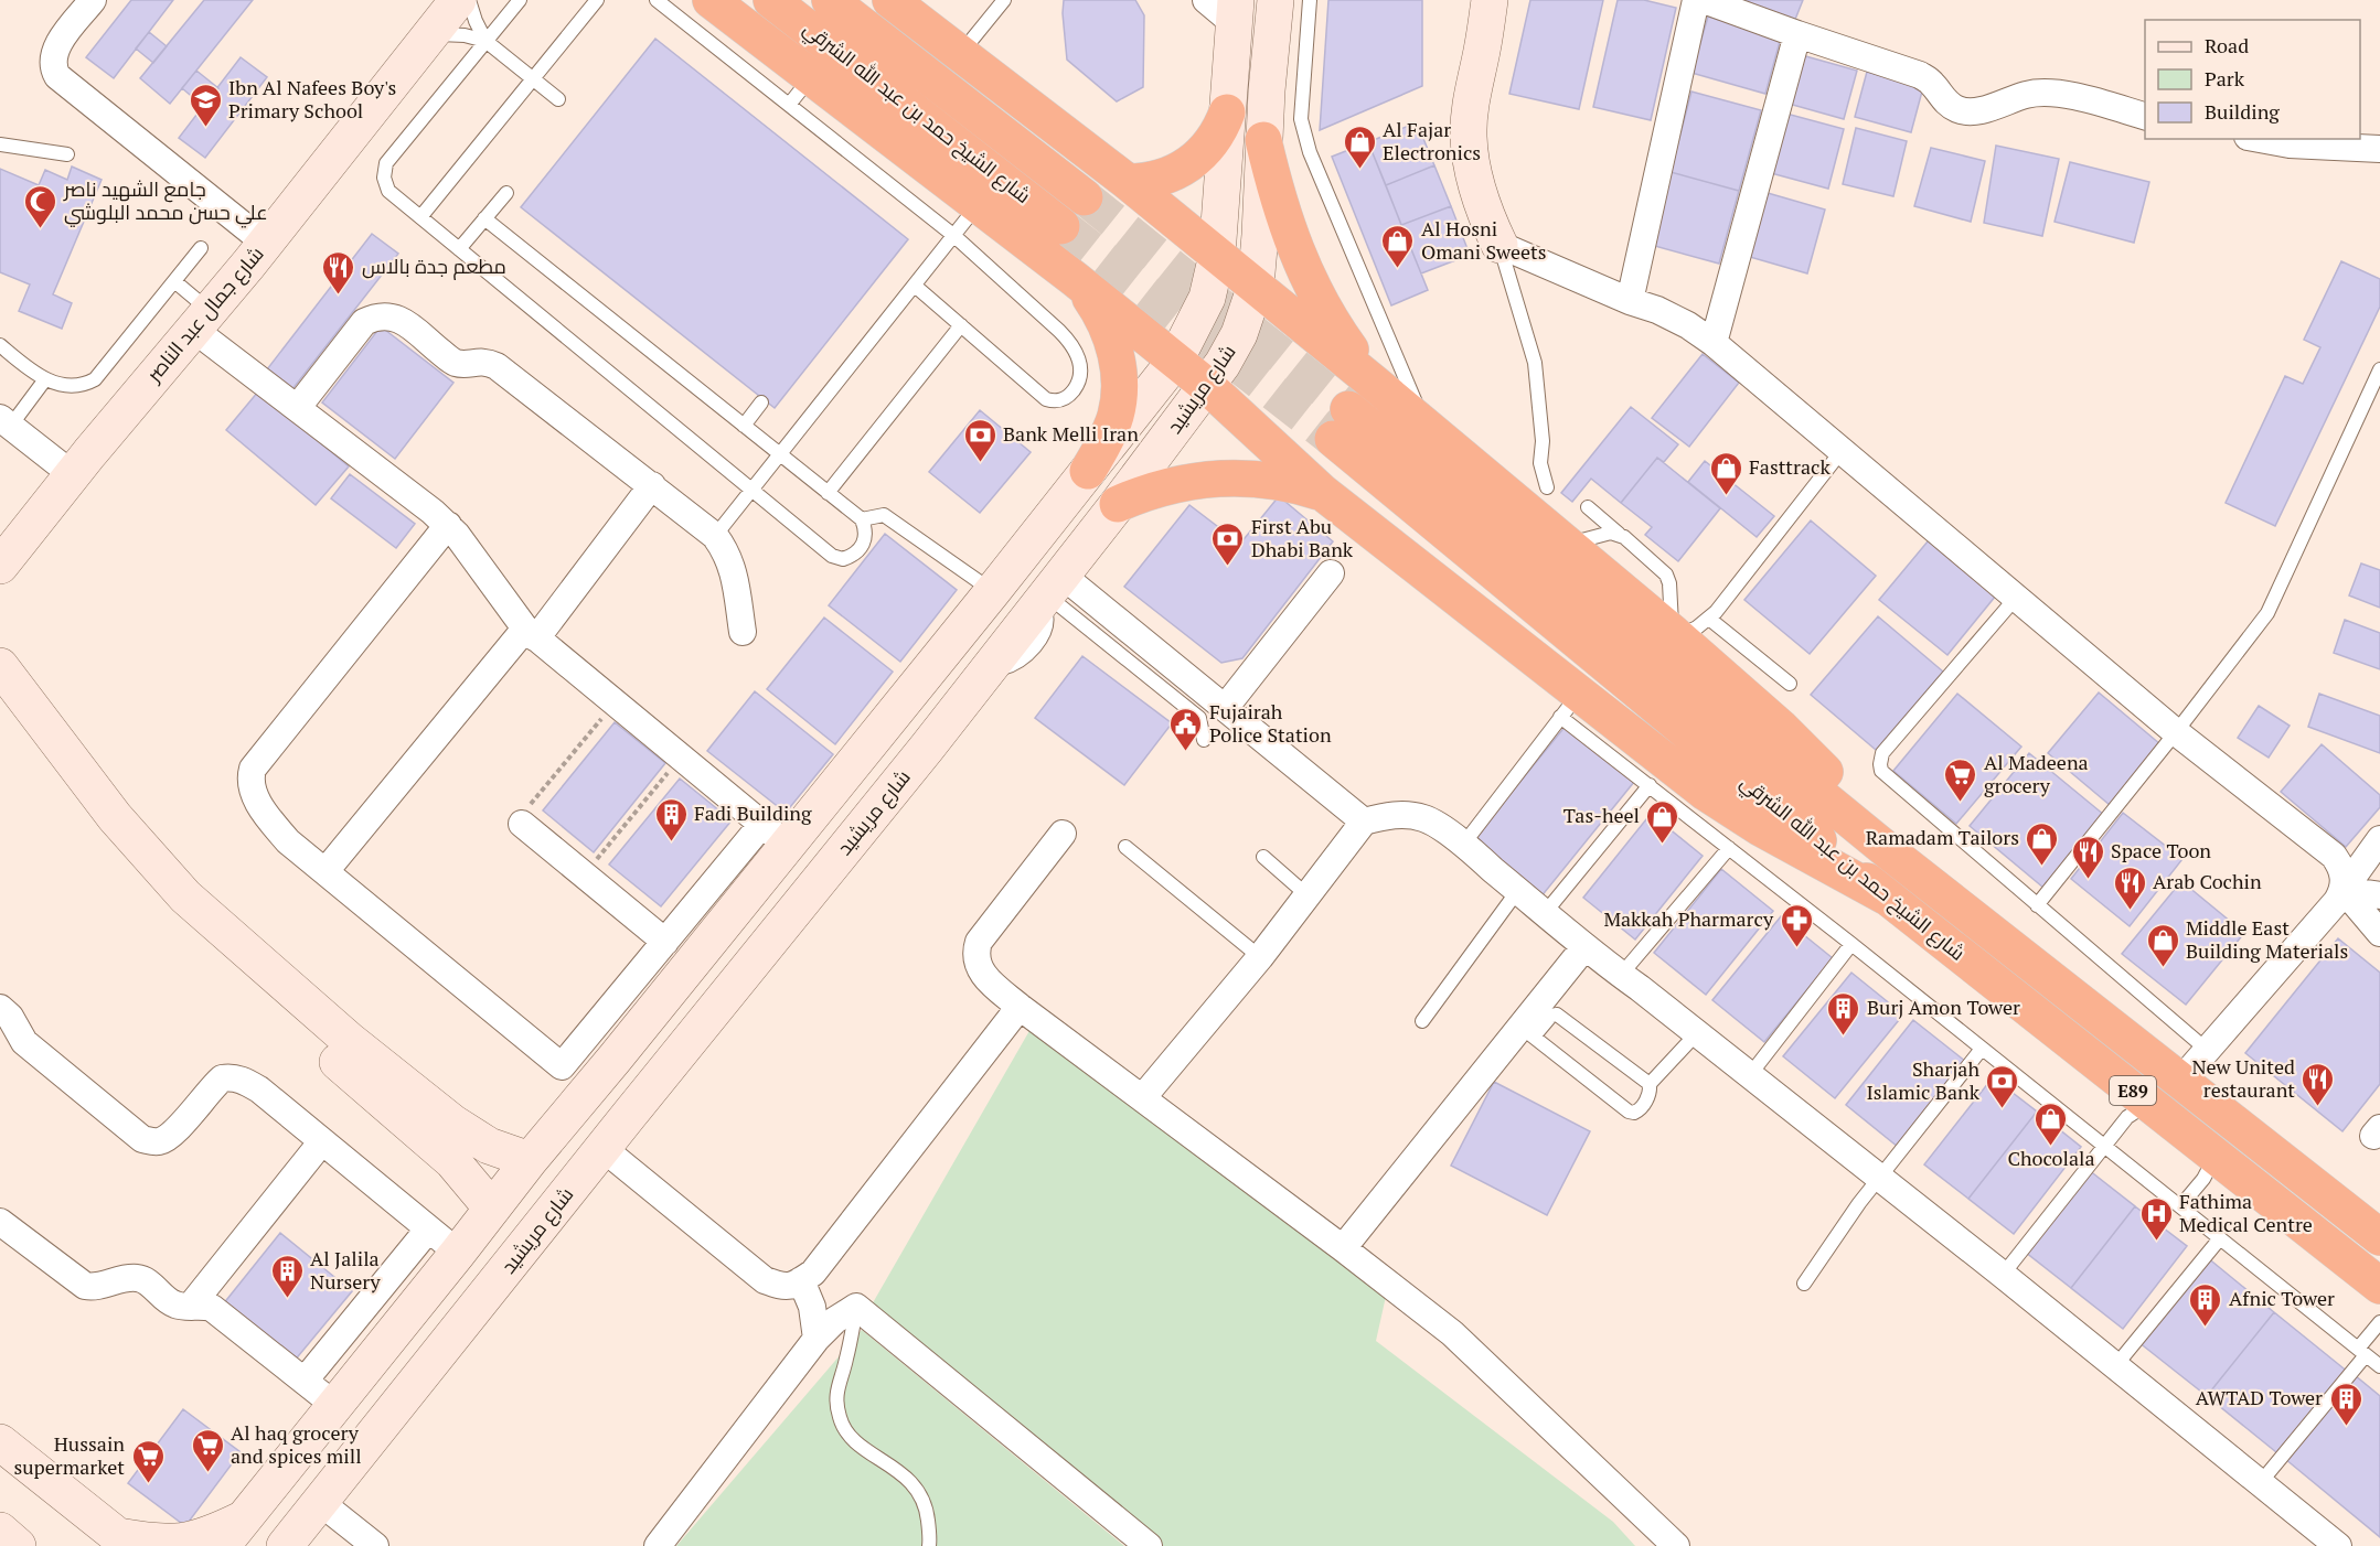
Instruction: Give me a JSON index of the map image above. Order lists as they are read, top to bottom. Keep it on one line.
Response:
{"streets":{"highway":["شارع الشيخ حمد بن عبد الله الشرقي","E89"],"main road":["شارع جمال عبد الناصر","شارع مريشيد"]},"places":{"school or university":["Ibn Al Nafees Boy's Primary School"],"shop":["Al Fajar Electronics","Al Hosni Omani Sweets","Fasttrack","Tas-heel","Ramadam Tailors","Middle East Building Materials","Chocolala"],"mosque":["جامع الشهيد ناصر علي حسن محمد البلوشي"],"restaurant":["مطعم جدة بالاس","Space Toon","Arab Cochin","New United restaurant"],"bank":["Bank Melli Iran","First Abu Dhabi Bank","Sharjah Islamic Bank"],"public building":["Fujairah Police Station"],"supermarket":["Al Madeena grocery","Al haq grocery and spices mill","Hussain supermarket"],"building":["Fadi Building","Burj Amon Tower","Al Jalila Nursery","Afnic Tower","AWTAD Tower"],"pharmacy":["Makkah Pharmarcy"],"hospital":["Fathima Medical Centre"]},"legend":["Road","Park","Building"]}
